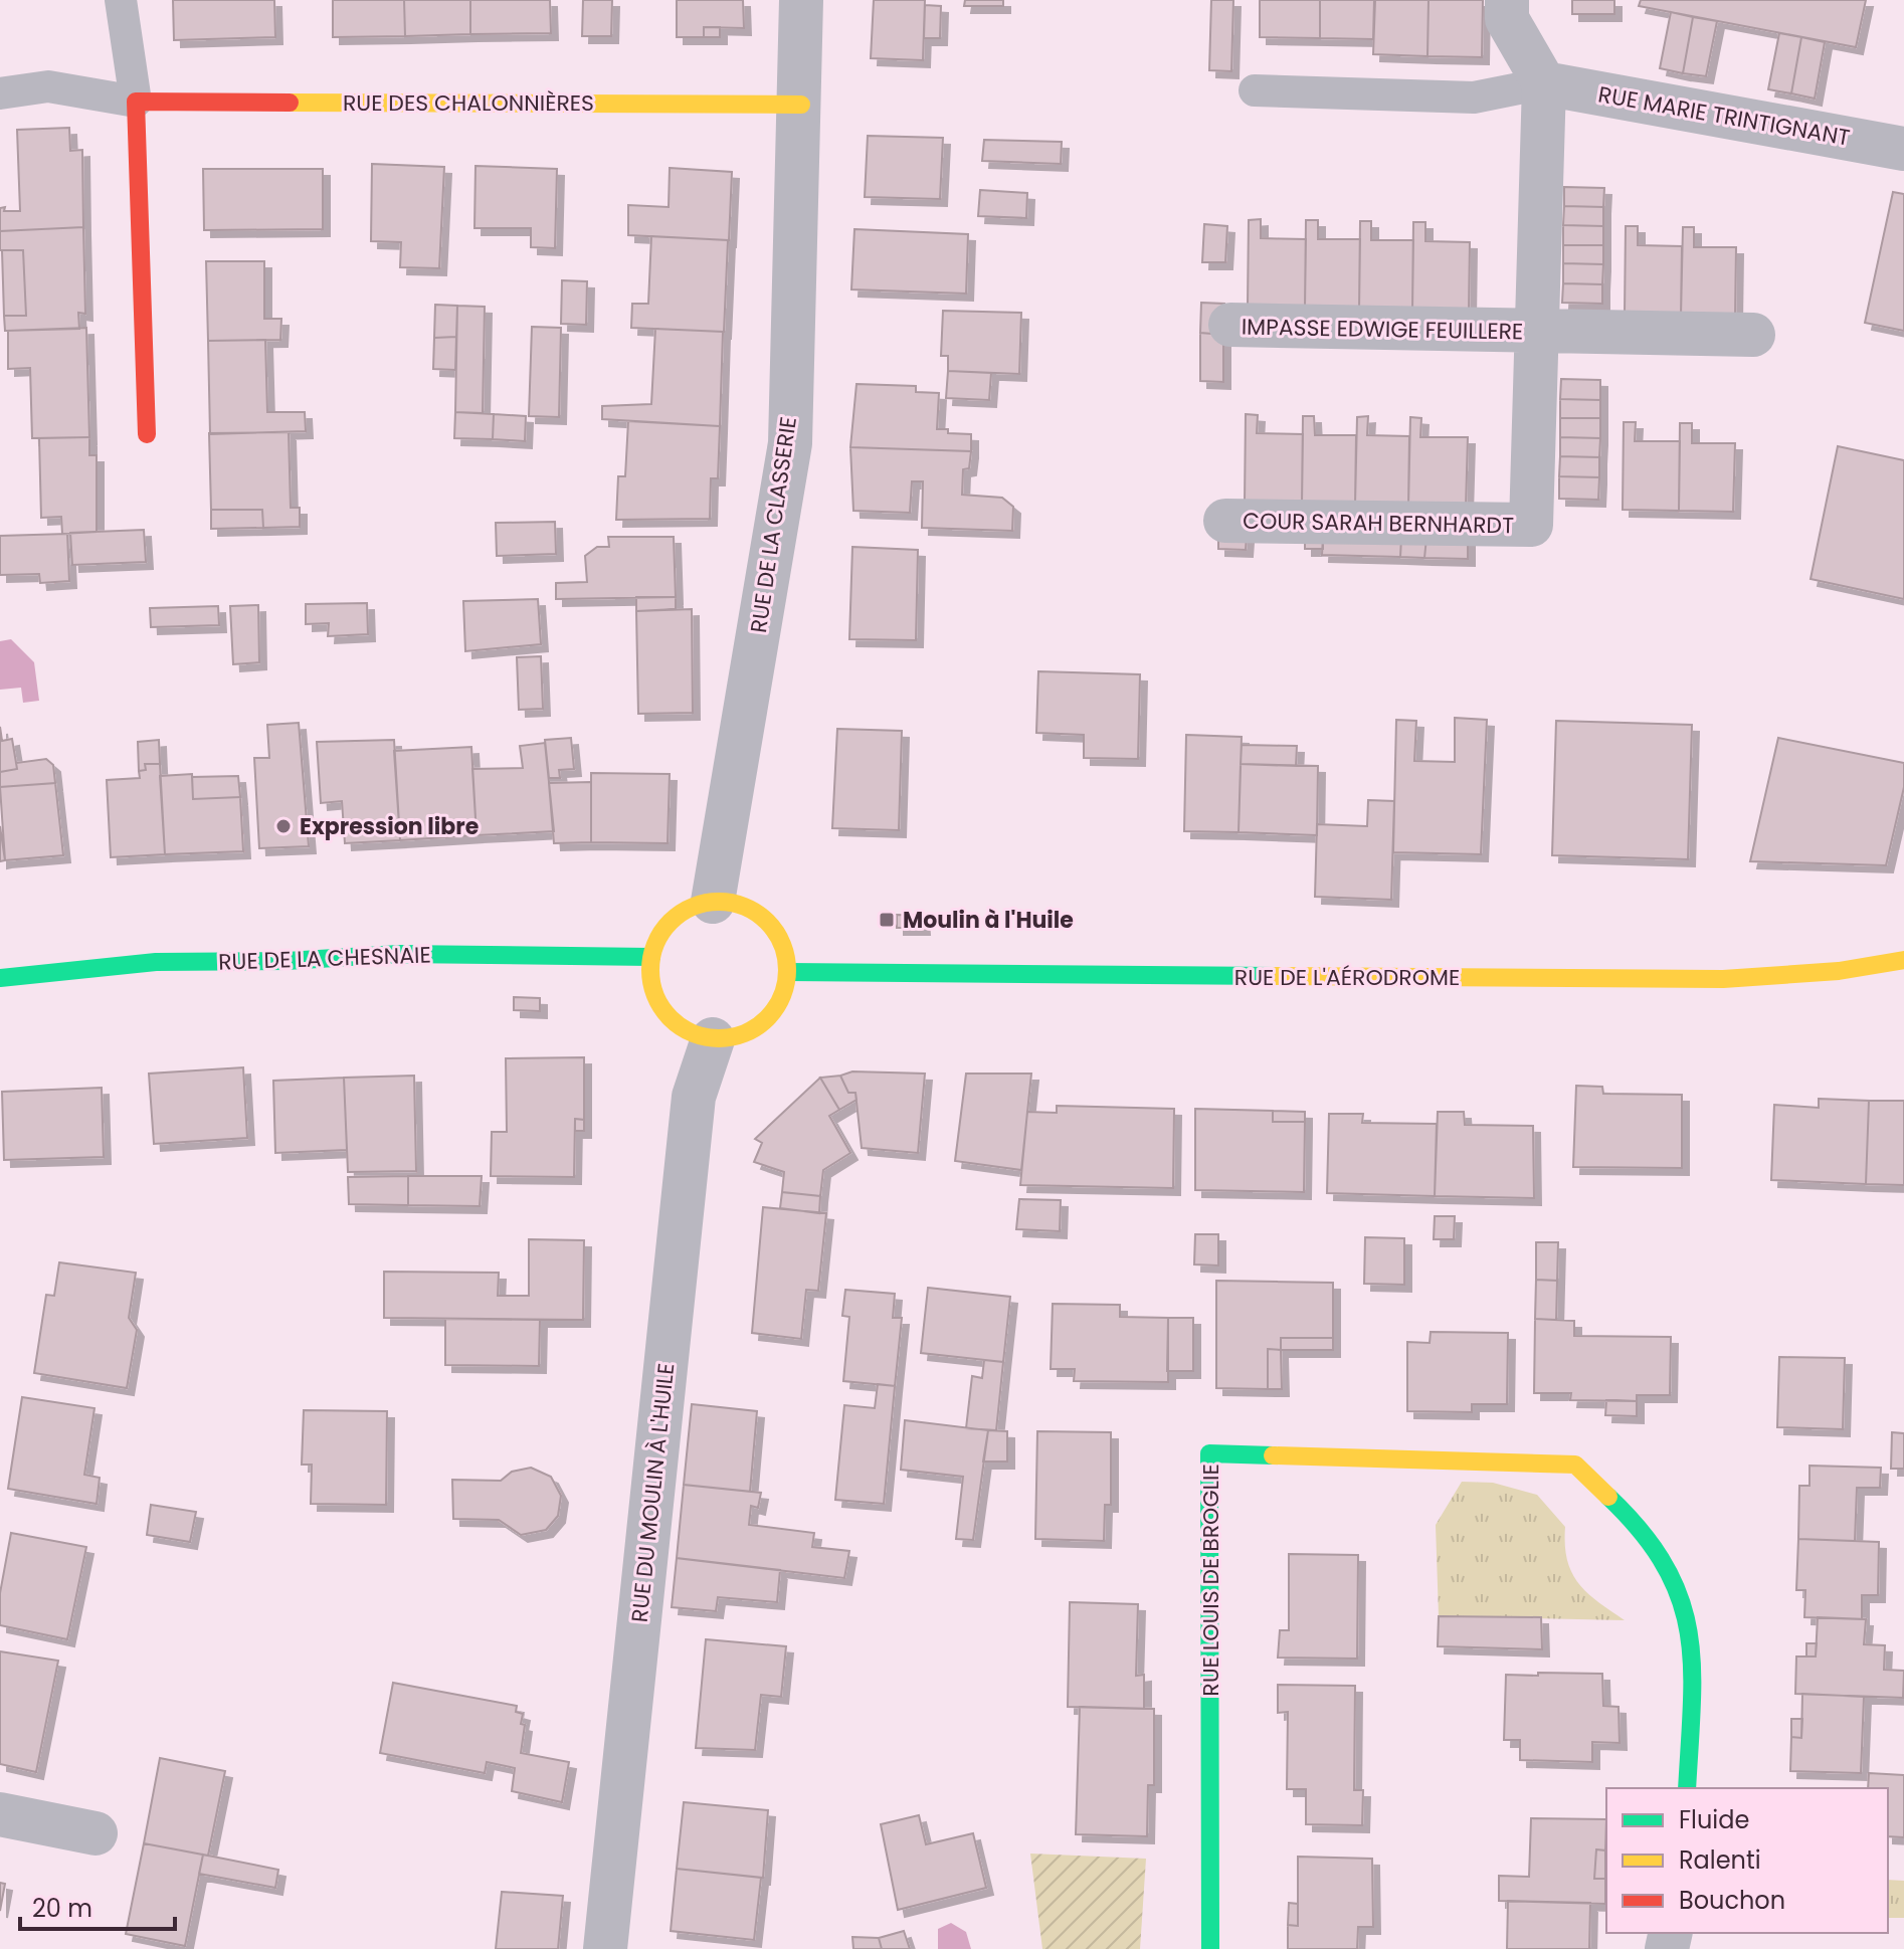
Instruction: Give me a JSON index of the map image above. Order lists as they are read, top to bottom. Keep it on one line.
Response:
{"streets":{"street":["RUE DES CHALONNIÈRES","RUE MARIE TRINTIGNANT","IMPASSE EDWIGE FEUILLERE","COUR SARAH BERNHARDT","RUE DE LA CLASSERIE","RUE DE LA CHESNAIE","RUE DE L'AÉRODROME","RUE DU MOULIN À L'HUILE","RUE LOUIS DE BROGLIE"]},"crossings":[["RUE DES CHALONNIÈRES","RUE DE LA CLASSERIE"],["RUE MARIE TRINTIGNANT","COUR SARAH BERNHARDT"],["IMPASSE EDWIGE FEUILLERE","COUR SARAH BERNHARDT"],["RUE DE LA CLASSERIE","RUE DE LA CHESNAIE"],["RUE DE LA CLASSERIE","RUE DE L'AÉRODROME"],["RUE DE LA CLASSERIE","RUE DU MOULIN À L'HUILE"],["RUE DE LA CHESNAIE","RUE DE L'AÉRODROME"],["RUE DE LA CHESNAIE","RUE DU MOULIN À L'HUILE"],["RUE DE L'AÉRODROME","RUE DU MOULIN À L'HUILE"]],"places":{"other":["Expression libre"],"transit":["Moulin à l'Huile"]},"legend":["Fluide","Ralenti","Bouchon"],"scale_bar":"20 m"}
